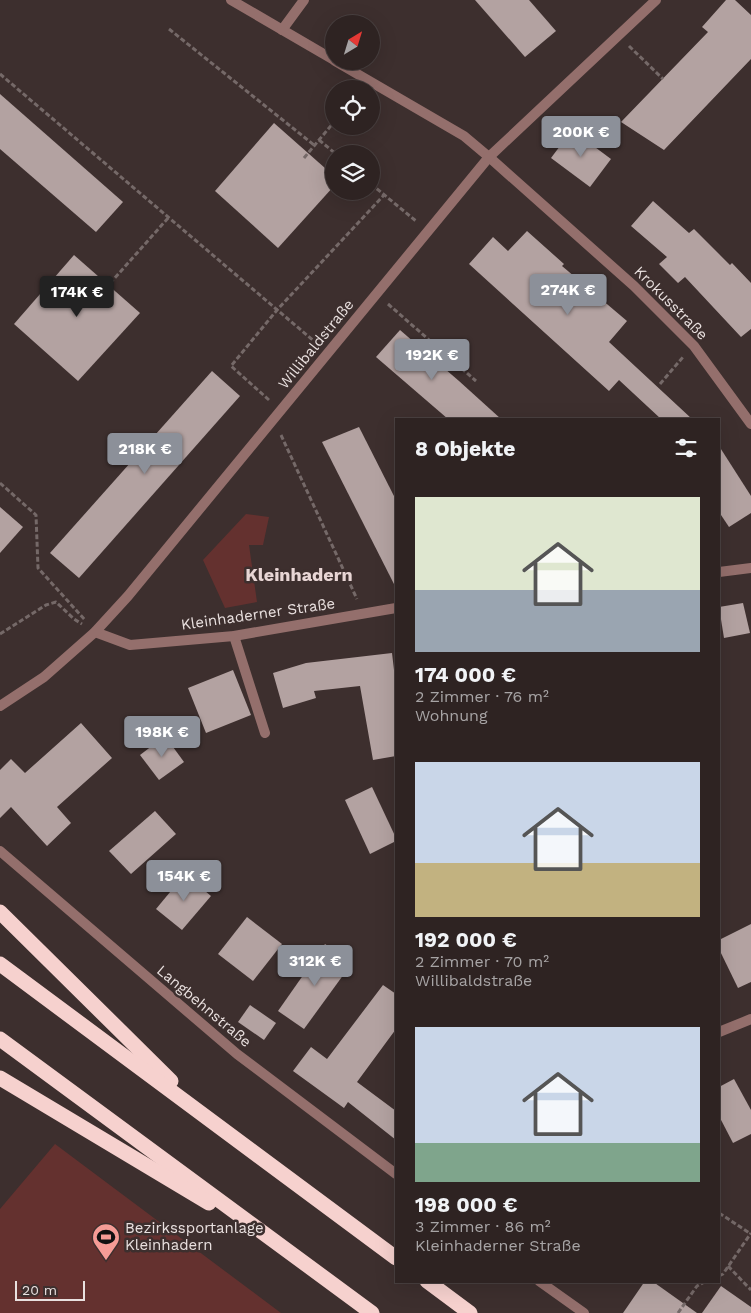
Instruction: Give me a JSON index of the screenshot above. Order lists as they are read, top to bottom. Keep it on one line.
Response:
{"streets":{"street":["Krokusstraße","Willibaldstraße","Kleinhaderner Straße","Langbehnstraße"]},"crossings":[["Krokusstraße","Willibaldstraße"],["Willibaldstraße","Kleinhaderner Straße"]],"districts":["Kleinhadern"],"places":{"sports":["Bezirkssportanlage Kleinhadern"]},"scale_bar":"20 m","north":"top right","page":{"price":["200K €","274K €","174K €","192K €","218K €","198K €","154K €","312K €"],"heading":"8 Objekte","list":[{"name":"174 000 €","note":"2 Zimmer · 76 m² · Wohnung"},{"name":"192 000 €","note":"2 Zimmer · 70 m² · Willibaldstraße"},{"name":"198 000 €","note":"3 Zimmer · 86 m² · Kleinhaderner Straße"}],"scale":"20 m"}}
